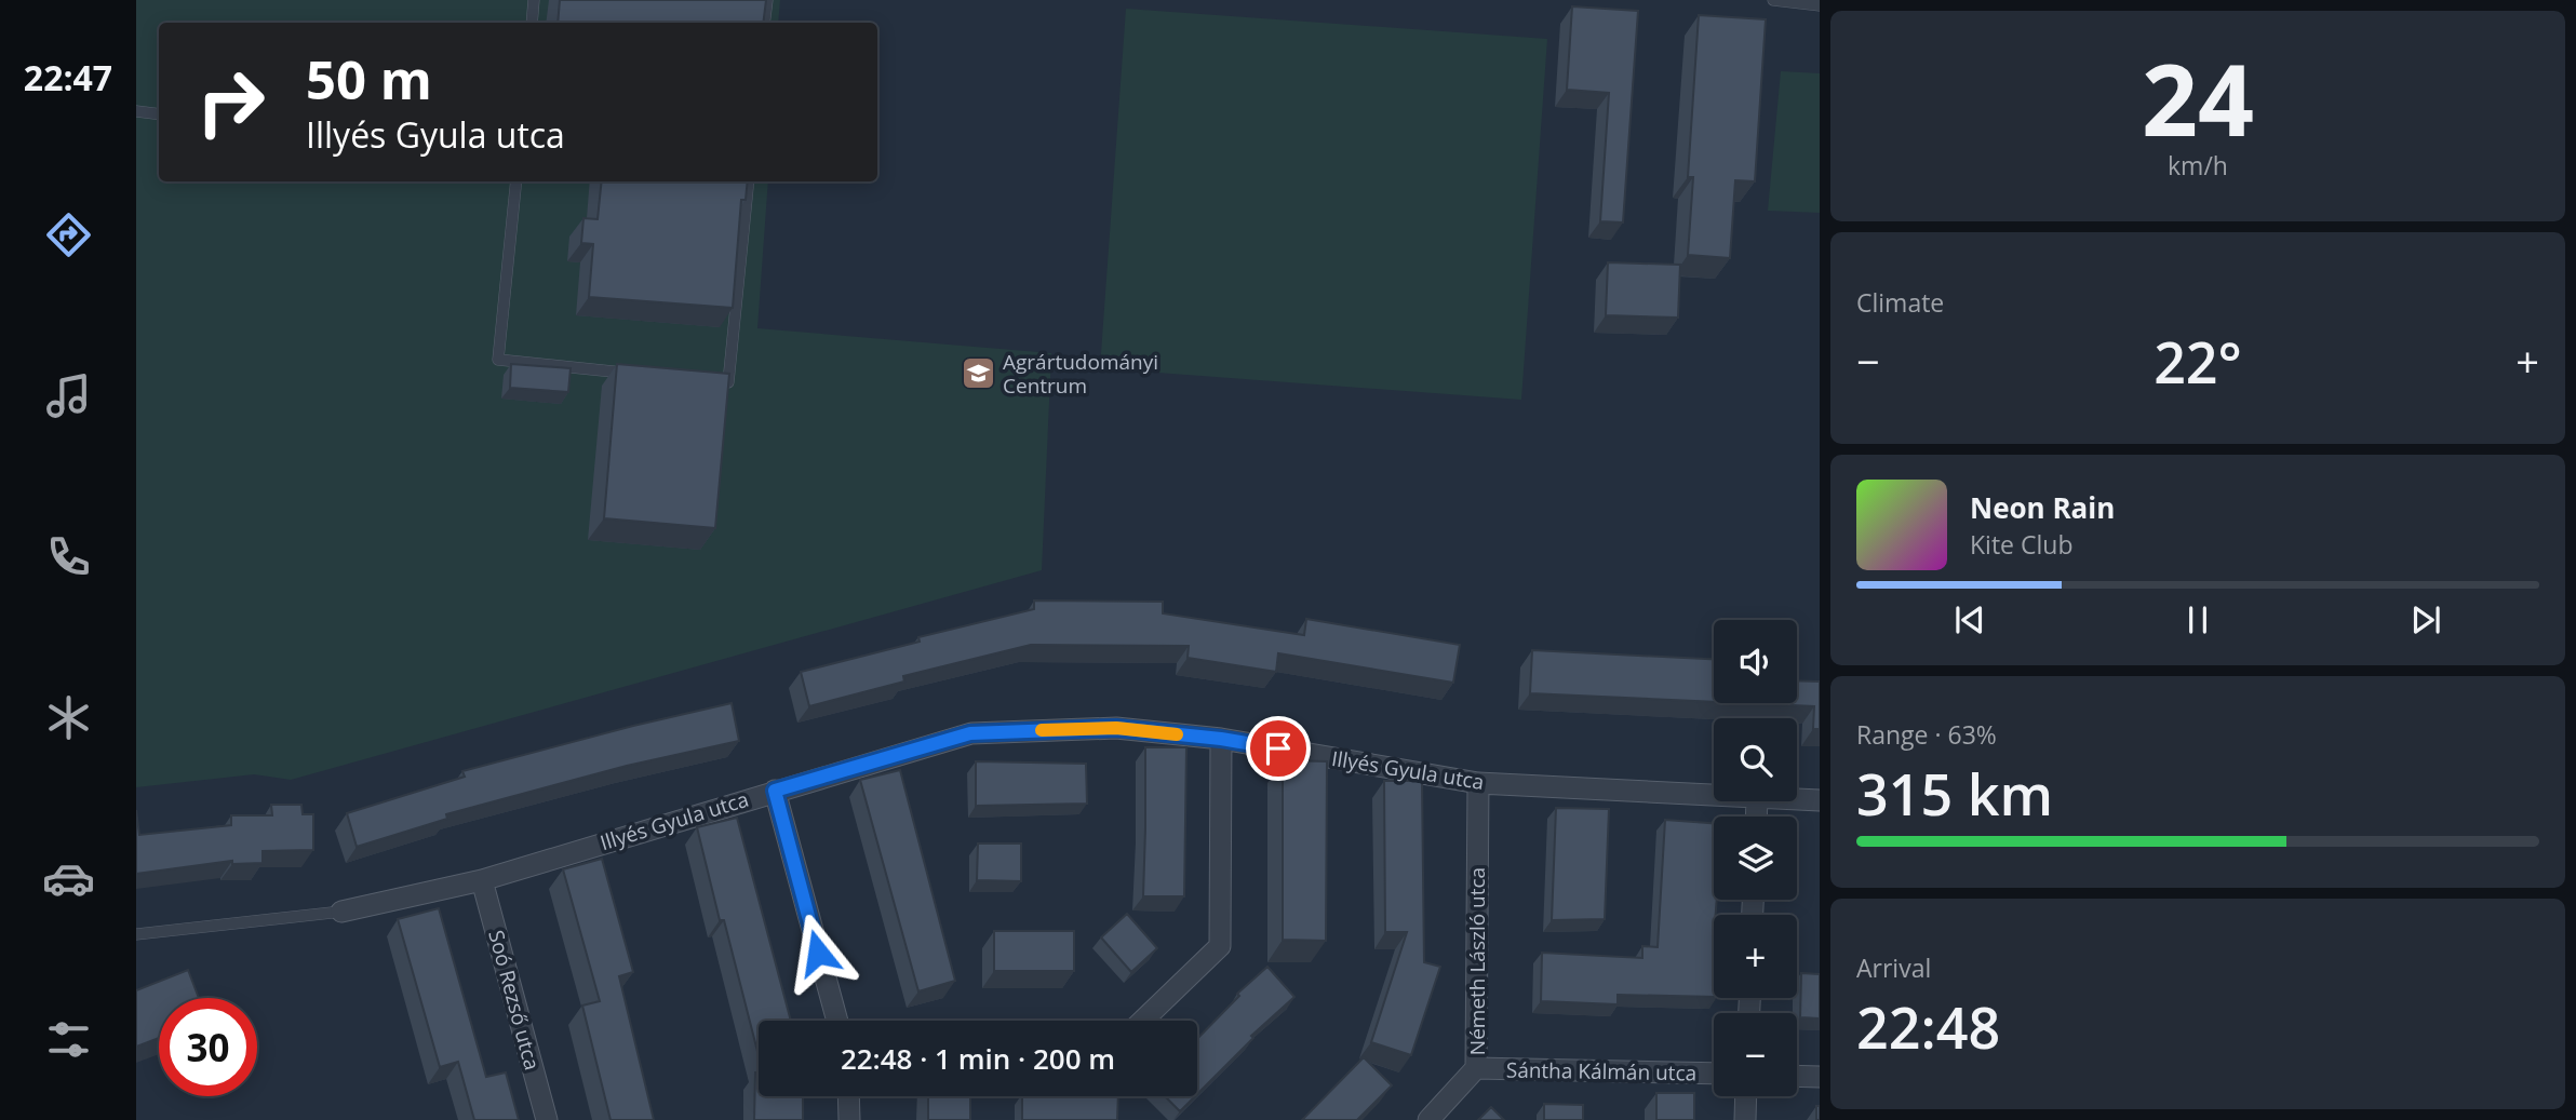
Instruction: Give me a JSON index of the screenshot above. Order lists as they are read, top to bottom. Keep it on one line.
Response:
{"streets":{"street":["Illyés Gyula utca","Németh László utca","Soó Rezső utca","Sántha Kálmán utca"]},"crossings":[["Illyés Gyula utca","Németh László utca"],["Illyés Gyula utca","Soó Rezső utca"],["Németh László utca","Sántha Kálmán utca"]],"places":{"school or university":["Agrártudományi Centrum"]},"page":{"tabs":"22:47","tile":[["24","km/h"],"Climate",["Range · 63%","315 km"],["Arrival","22:48"]],"turn":["50 m","Illyés Gyula utca"],"heat":["−","22°","+"],"song":["Neon Rain","Kite Club"],"map_buttons":["+","−"],"limit":"30","trip":"22:48 · 1 min · 200 m"}}
